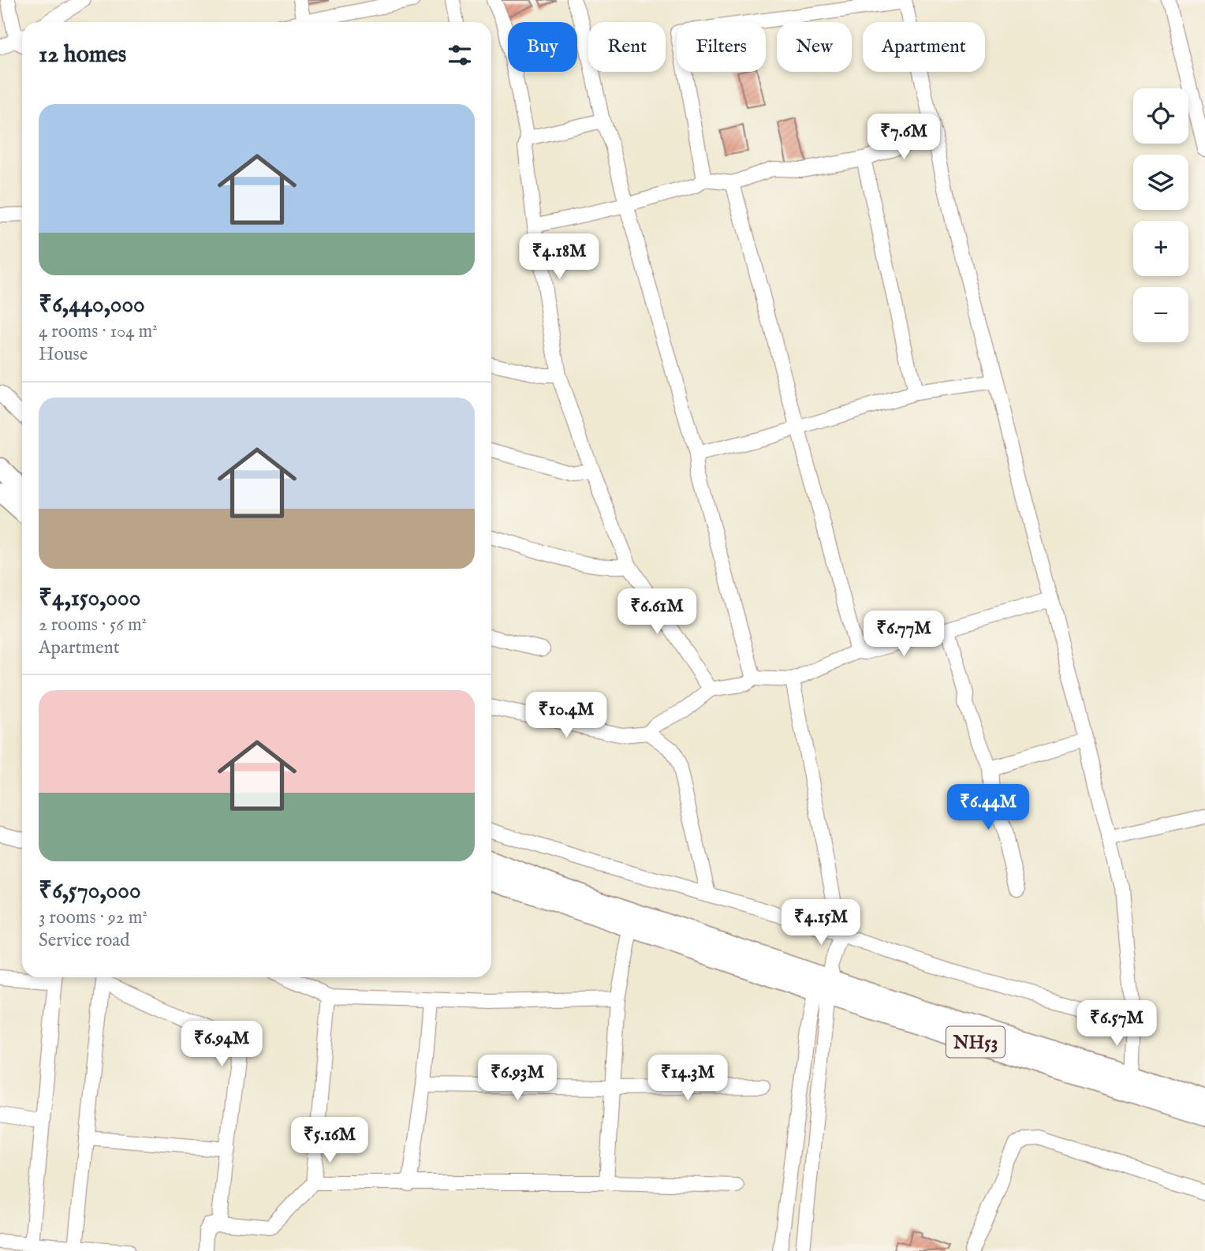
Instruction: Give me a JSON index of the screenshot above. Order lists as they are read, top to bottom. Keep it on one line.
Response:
{"streets":{"highway":["NH53"]},"page":{"chip":["Buy","Rent","Filters","New","Apartment"],"heading":"12 homes","map_buttons":["+","−"],"list":[{"name":"₹6,440,000","note":"4 rooms · 104 m² · House"},{"name":"₹4,150,000","note":"2 rooms · 56 m² · Apartment"},{"name":"₹6,570,000","note":"3 rooms · 92 m² · Service road"}],"price":["₹7.6M","₹4.18M","₹6.61M","₹6.77M","₹10.4M","₹6.44M","₹4.15M","₹6.57M","₹6.94M","₹6.93M","₹14.3M","₹5.16M"]}}
